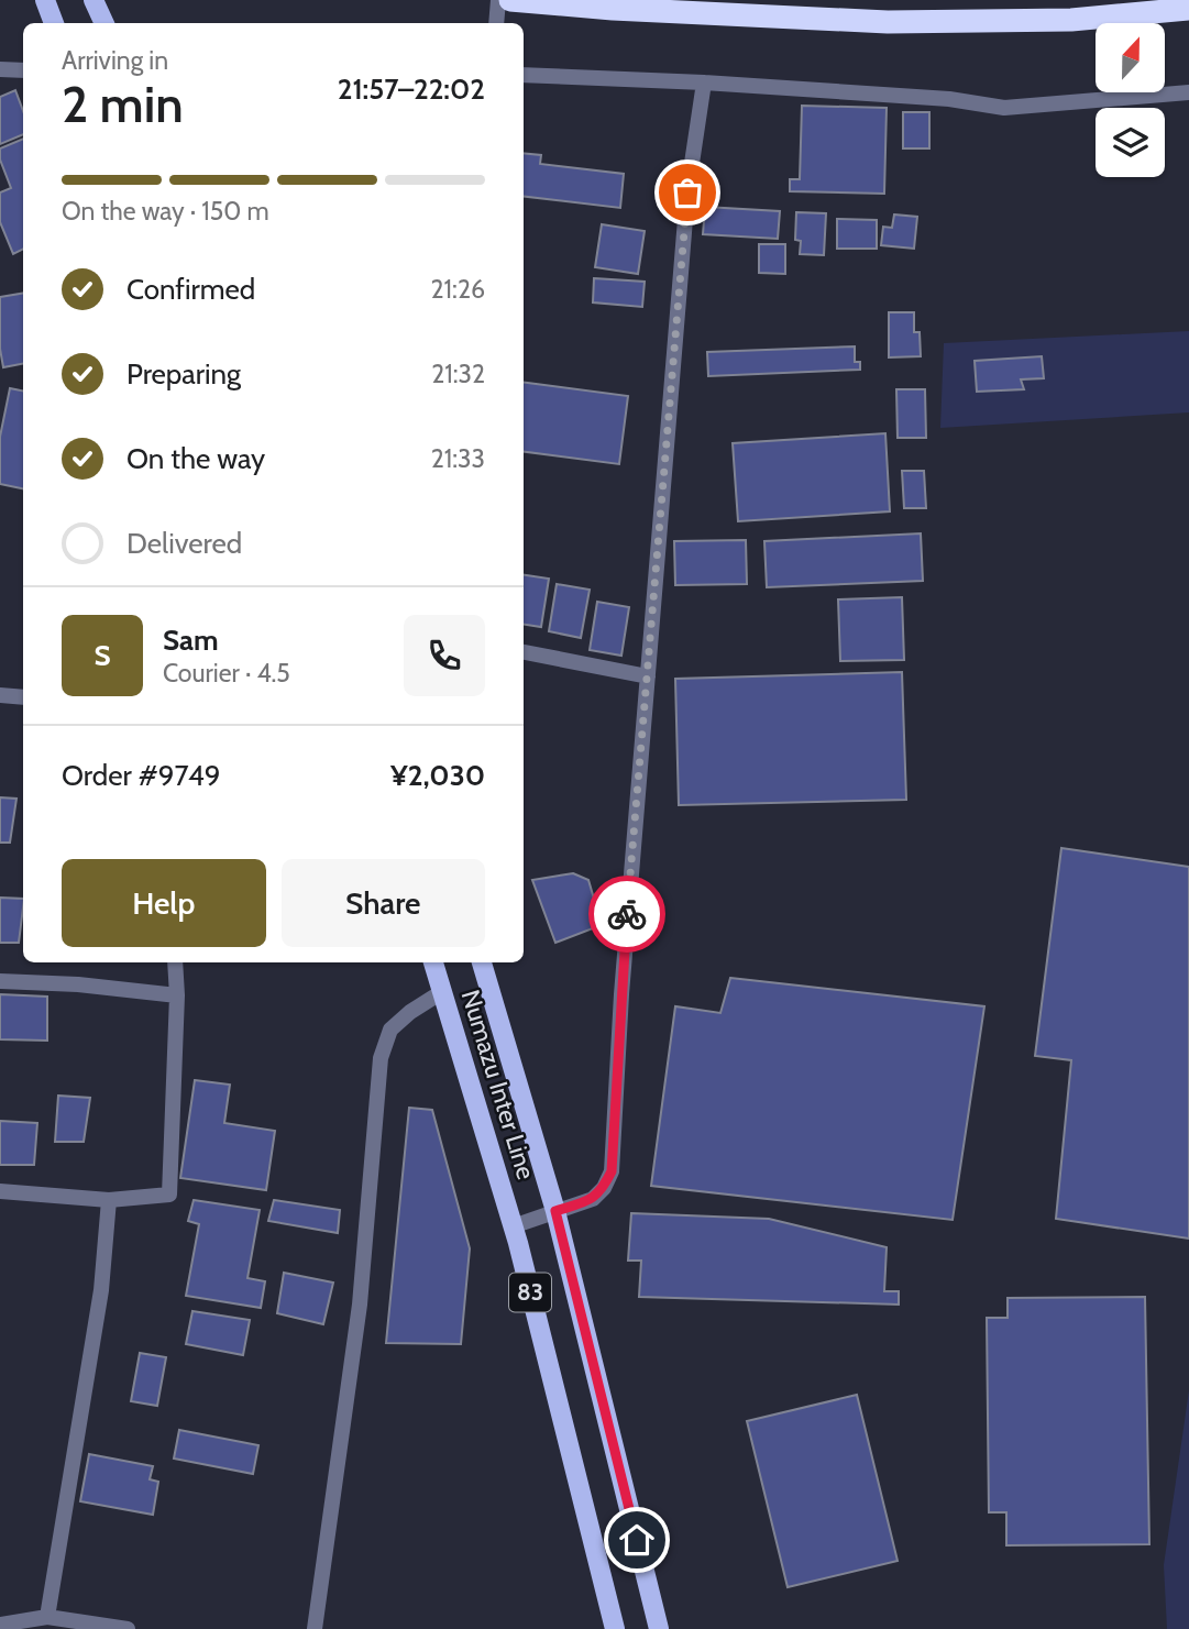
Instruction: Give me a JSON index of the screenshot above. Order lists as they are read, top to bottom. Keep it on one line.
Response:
{"streets":{"main road":["Numazu Inter Line","83"]},"north":"top","page":{"heading":["2 min","Arriving in","21:57–22:02"],"panel":["Sam","Courier · 4.5","Order #9749","¥2,030"],"bar":"On the way · 150 m","list":[["Confirmed","21:26"],["Preparing","21:32"],["On the way","21:33"],"Delivered"],"round":"S","buttons":["Help","Share"]}}
